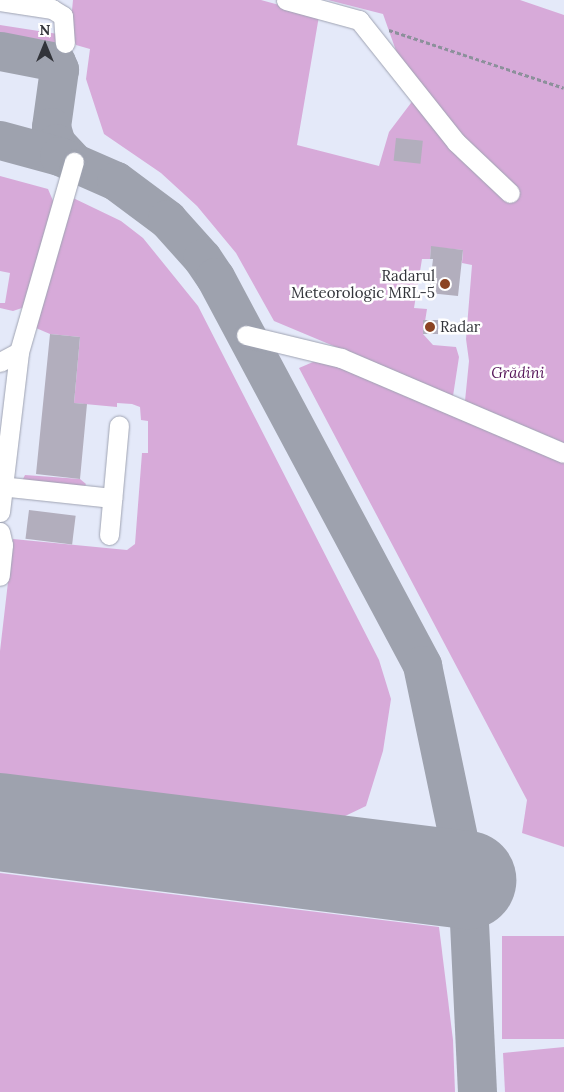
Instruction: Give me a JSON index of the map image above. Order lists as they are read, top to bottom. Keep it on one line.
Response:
{"parks":["Grădini"],"places":["Radarul Meteorologic MRL-5","Radar"],"north":"top"}
